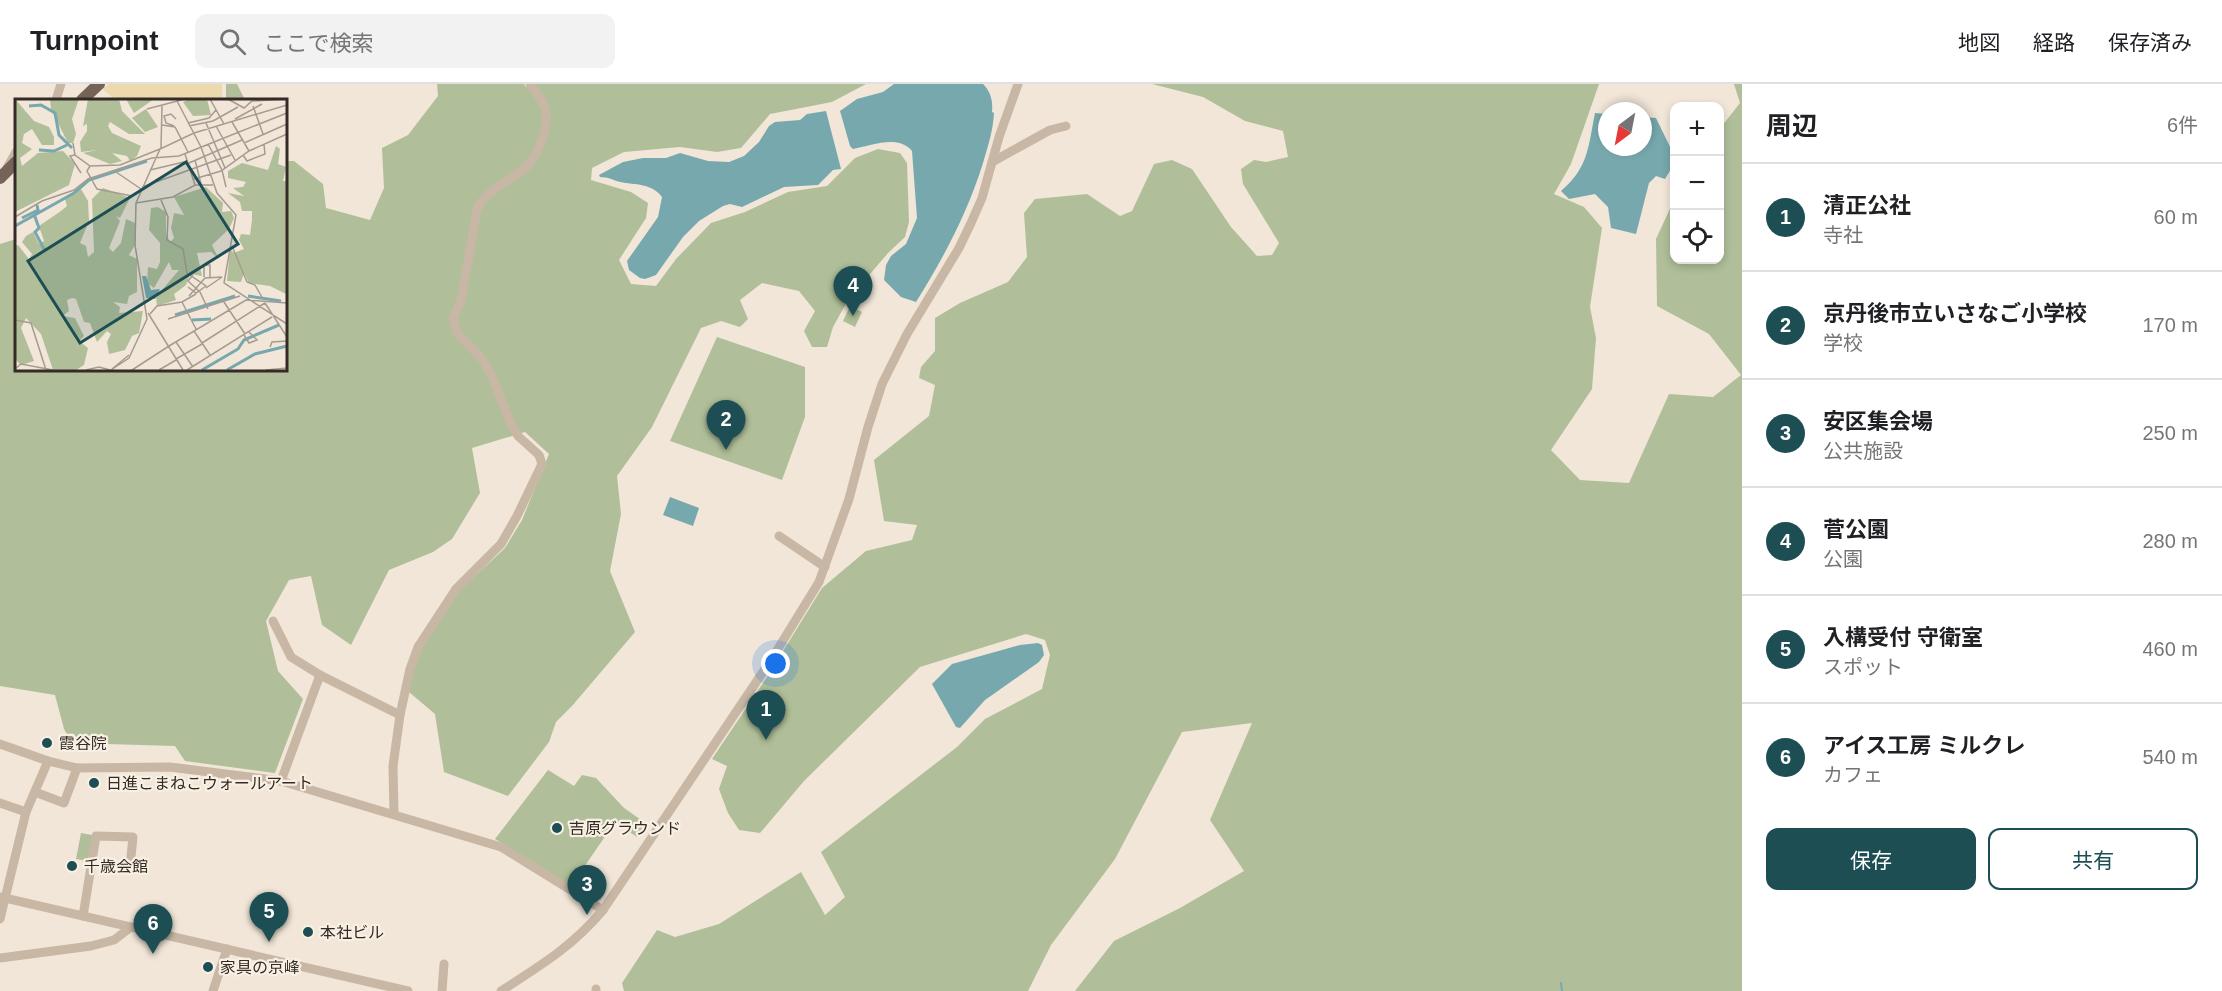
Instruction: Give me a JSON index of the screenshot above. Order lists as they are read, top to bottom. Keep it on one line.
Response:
{"places":["霞谷院","日進こまねこウォールアート","吉原グラウンド","千歳会館","本社ビル","家具の京峰"],"north":"bottom left","page":{"header":"Turnpoint","search":"ここで検索","nav":["地図","経路","保存済み"],"heading":["周辺","6件"],"map_buttons":["+","−"],"list":[{"mark":"1","name":"清正公社","note":"寺社","value":"60 m"},{"mark":"2","name":"京丹後市立いさなご小学校","note":"学校","value":"170 m"},{"mark":"3","name":"安区集会場","note":"公共施設","value":"250 m"},{"mark":"4","name":"菅公園","note":"公園","value":"280 m"},{"mark":"5","name":"入構受付 守衛室","note":"スポット","value":"460 m"},{"mark":"6","name":"アイス工房 ミルクレ","note":"カフェ","value":"540 m"}],"pins":["4","2","1","3","5","6"],"buttons":["保存","共有"]}}
